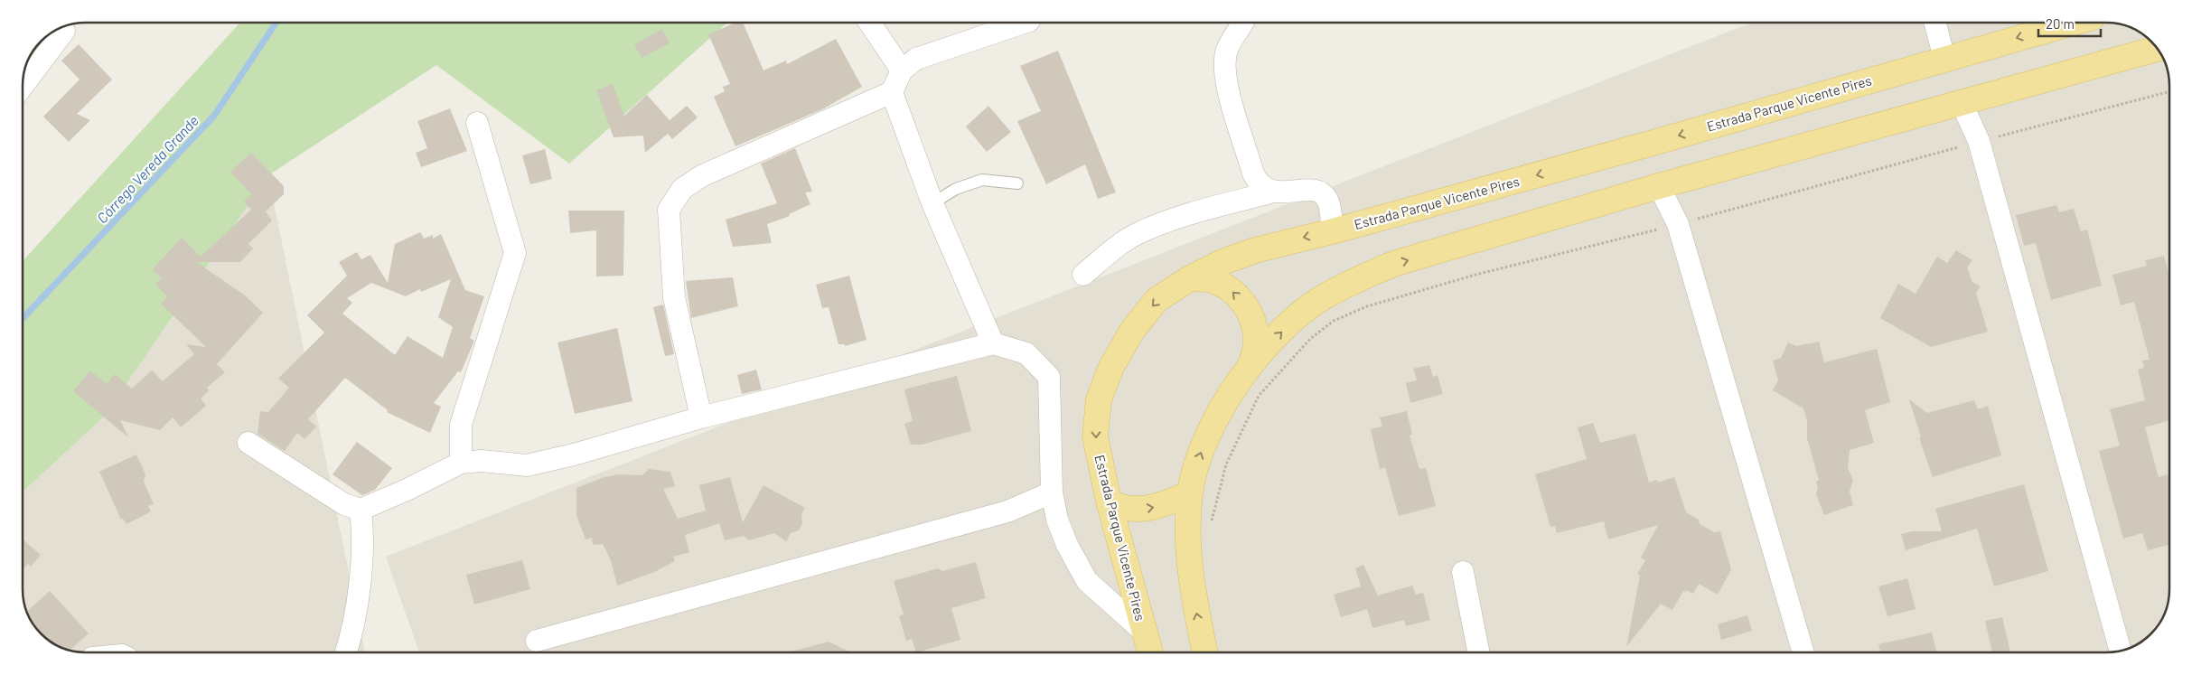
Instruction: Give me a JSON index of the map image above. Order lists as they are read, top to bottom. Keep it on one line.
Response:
{"streets":{"main road":["Estrada Parque Vicente Pires"]},"water":["Córrego Vereda Grande"],"scale_bar":"20 m"}
